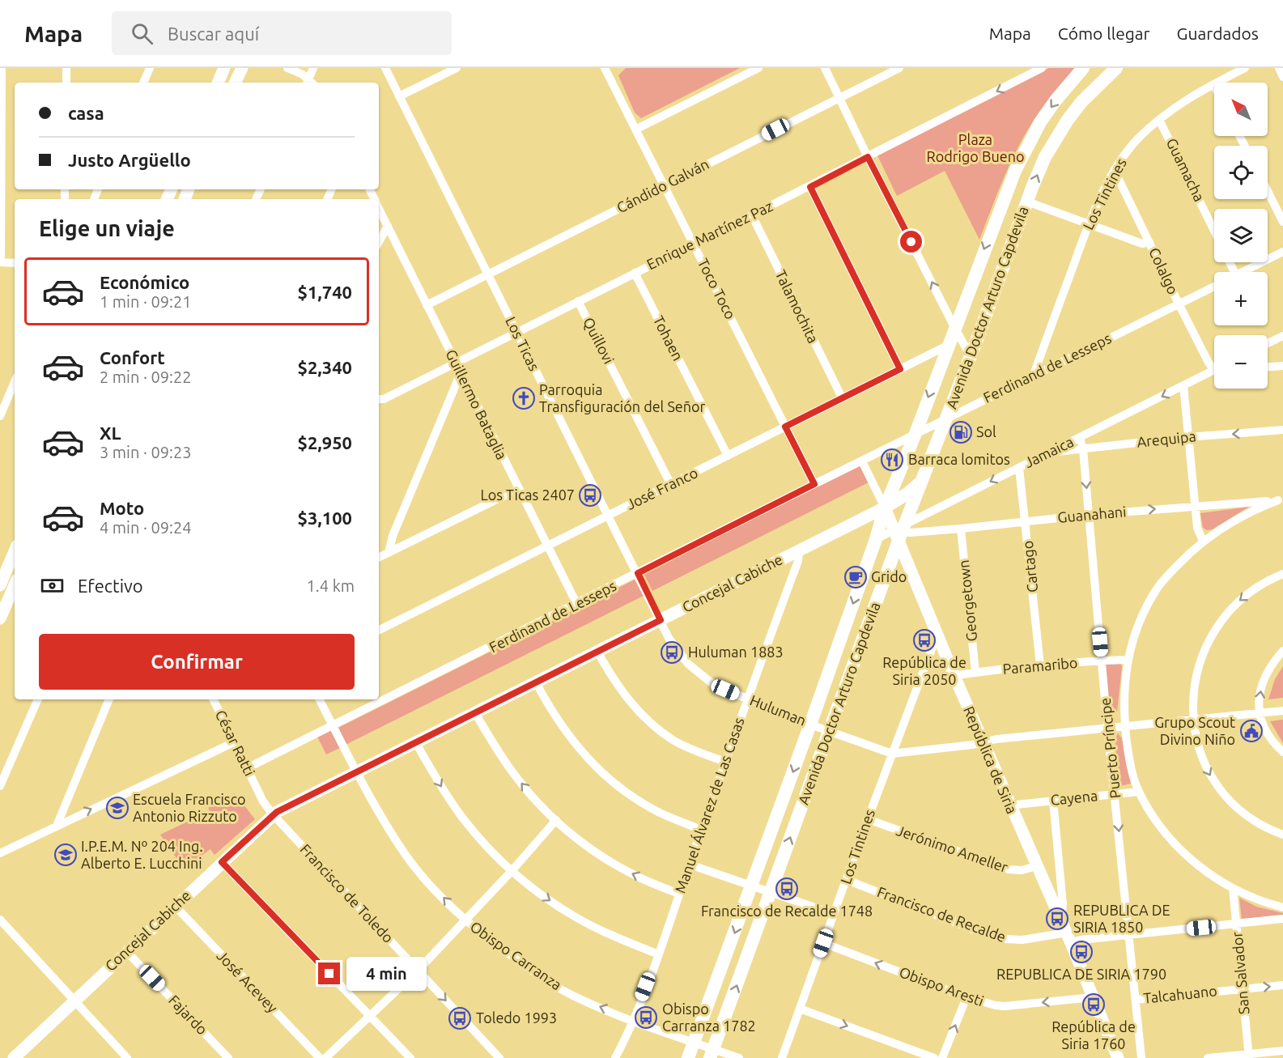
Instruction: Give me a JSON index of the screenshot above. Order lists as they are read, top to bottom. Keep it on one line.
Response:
{"streets":{"main road":["Avenida Doctor Arturo Capdevila","Concejal Cabiche","República de Siria"],"street":["Guamacha","Cándido Galván","Los Tintines","Enrique Martínez Paz","Colalgo","Toco Toco","Talamochita","Tohaen","Quillovi","Los Ticas","Ferdinand de Lesseps","Guillermo Bataglia","Arequipa","Jamaica","José Franco","Guanahani","Cartago","Georgetown","Paramaribo","Huluman","César Ratti","Puerto Príncipe","Cayena","Manuel Álvarez de Las Casas","Jerónimo Ameller","Francisco de Toledo","Francisco de Recalde","Obispo Carranza","San Salvador","José Acevey","Obispo Aresti","Talcahuano","Fajardo"]},"crossings":[["Guamacha","Los Tintines"],["Cándido Galván","Toco Toco"],["Cándido Galván","Los Ticas"],["Cándido Galván","Guillermo Bataglia"],["Los Tintines","Colalgo"],["Los Tintines","Ferdinand de Lesseps"],["Los Tintines","Huluman"],["Los Tintines","República de Siria"],["Los Tintines","Jerónimo Ameller"],["Los Tintines","Francisco de Recalde"],["Los Tintines","Obispo Aresti"],["Enrique Martínez Paz","Toco Toco"],["Enrique Martínez Paz","Talamochita"],["Enrique Martínez Paz","Tohaen"],["Enrique Martínez Paz","Quillovi"],["Enrique Martínez Paz","Los Ticas"],["Enrique Martínez Paz","Guillermo Bataglia"],["Colalgo","Ferdinand de Lesseps"],["Toco Toco","Ferdinand de Lesseps"],["Toco Toco","José Franco"],["Talamochita","José Franco"],["Avenida Doctor Arturo Capdevila","Ferdinand de Lesseps"],["Avenida Doctor Arturo Capdevila","Jamaica"],["Avenida Doctor Arturo Capdevila","José Franco"],["Avenida Doctor Arturo Capdevila","Guanahani"],["Avenida Doctor Arturo Capdevila","Concejal Cabiche"],["Avenida Doctor Arturo Capdevila","Huluman"],["Avenida Doctor Arturo Capdevila","República de Siria"],["Avenida Doctor Arturo Capdevila","Obispo Carranza"],["Tohaen","José Franco"],["Quillovi","José Franco"],["Los Ticas","Ferdinand de Lesseps"],["Los Ticas","José Franco"],["Los Ticas","Concejal Cabiche"],["Los Ticas","Huluman"],["Ferdinand de Lesseps","Guillermo Bataglia"],["Ferdinand de Lesseps","César Ratti"],["Ferdinand de Lesseps","República de Siria"],["Ferdinand de Lesseps","Obispo Carranza"],["Guillermo Bataglia","José Franco"],["Arequipa","Jamaica"],["Arequipa","Puerto Príncipe"],["Jamaica","Guanahani"],["Jamaica","Cartago"],["Jamaica","Puerto Príncipe"],["Jamaica","República de Siria"],["Guanahani","Cartago"],["Guanahani","Georgetown"],["Guanahani","Puerto Príncipe"],["Guanahani","República de Siria"],["Cartago","Paramaribo"],["Concejal Cabiche","Huluman"],["Concejal Cabiche","César Ratti"],["Concejal Cabiche","República de Siria"],["Concejal Cabiche","Manuel Álvarez de Las Casas"],["Concejal Cabiche","Francisco de Toledo"],["Concejal Cabiche","Obispo Carranza"],["Concejal Cabiche","José Acevey"],["Concejal Cabiche","Fajardo"],["Georgetown","Paramaribo"],["Paramaribo","Puerto Príncipe"],["Paramaribo","República de Siria"],["Huluman","Puerto Príncipe"],["Huluman","República de Siria"],["Huluman","Manuel Álvarez de Las Casas"],["César Ratti","Francisco de Toledo"],["Puerto Príncipe","Cayena"],["Puerto Príncipe","Francisco de Recalde"],["Puerto Príncipe","Talcahuano"],["República de Siria","Cayena"],["República de Siria","Jerónimo Ameller"],["República de Siria","Francisco de Recalde"],["República de Siria","Obispo Aresti"],["Manuel Álvarez de Las Casas","Obispo Carranza"],["Francisco de Recalde","San Salvador"],["San Salvador","Talcahuano"]],"one_way":["Jamaica"],"parks":["Plaza Rodrigo Bueno"],"places":{"church":["Parroquia Transfiguración del Señor"],"fuel station":["Sol"],"restaurant":["Barraca lomitos"],"bus stop":["Los Ticas 2407","República de Siria 2050","Huluman 1883","Francisco de Recalde 1748","REPUBLICA DE SIRIA 1850","REPUBLICA DE SIRIA 1790","República de Siria 1760","Obispo Carranza 1782","Toledo 1993"],"cafe":["Grido"],"public building":["Grupo Scout Divino Niño"],"school or university":["Escuela Francisco Antonio Rizzuto","I.P.E.M. Nº 204 Ing. Alberto E. Lucchini"]},"north":"top left","page":{"header":"Mapa","search":"Buscar aquí","nav":["Mapa","Cómo llegar","Guardados"],"map_buttons":["+","−"],"banner":["casa","Justo Argüello"],"heading":"Elige un viaje","list":[{"name":"Económico","note":"1 min · 09:21","value":"$1,740"},{"name":"Confort","note":"2 min · 09:22","value":"$2,340"},{"name":"XL","note":"3 min · 09:23","value":"$2,950"},{"name":"Moto","note":"4 min · 09:24","value":"$3,100"}],"pay":["Efectivo","1.4 km"],"buttons":"Confirmar","bubble":"4 min"}}
